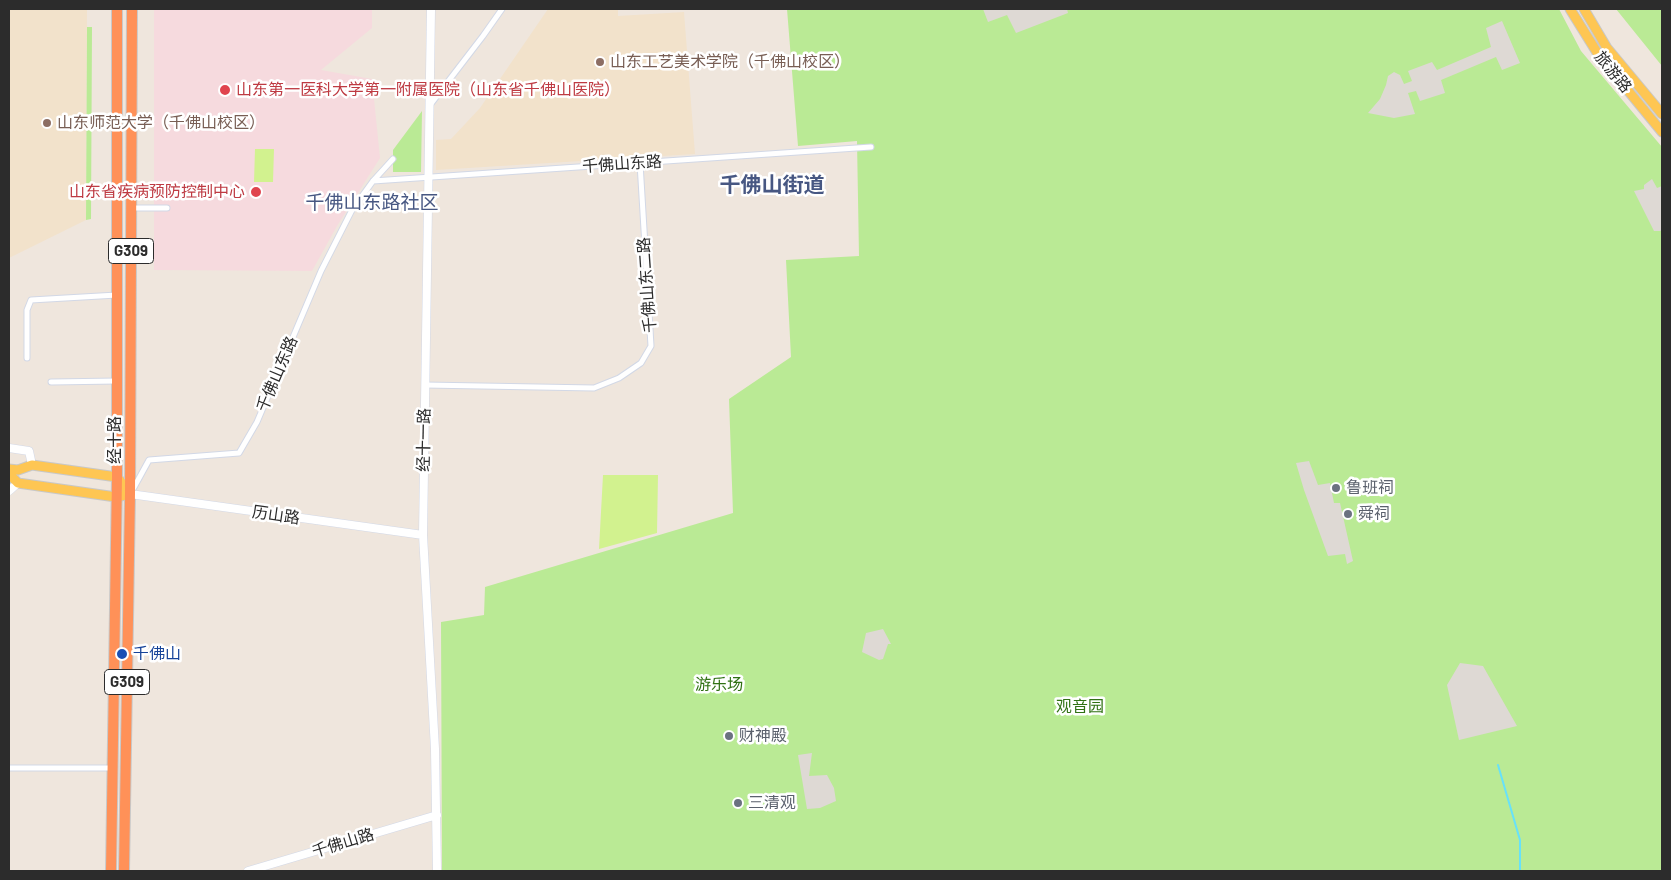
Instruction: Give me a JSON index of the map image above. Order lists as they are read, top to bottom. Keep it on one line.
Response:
{"streets":{"highway":["G309","经十路"],"main road":["旅游路","历山路"],"street":["千佛山东路","千佛山东二路","经十一路","千佛山路"]},"crossings":[["千佛山东路","千佛山东二路"],["千佛山东路","经十路"],["千佛山东路","经十一路"],["千佛山东路","历山路"],["千佛山东二路","经十一路"],["经十路","历山路"],["经十一路","历山路"],["经十一路","千佛山路"]],"districts":["千佛山街道","千佛山东路社区"],"parks":["游乐场","观音园"],"places":["山东工艺美术学院（千佛山校区）","山东第一医科大学第一附属医院（山东省千佛山医院）","山东师范大学（千佛山校区）","山东省疾病预防控制中心","鲁班祠","舜祠","千佛山","财神殿","三清观"]}
